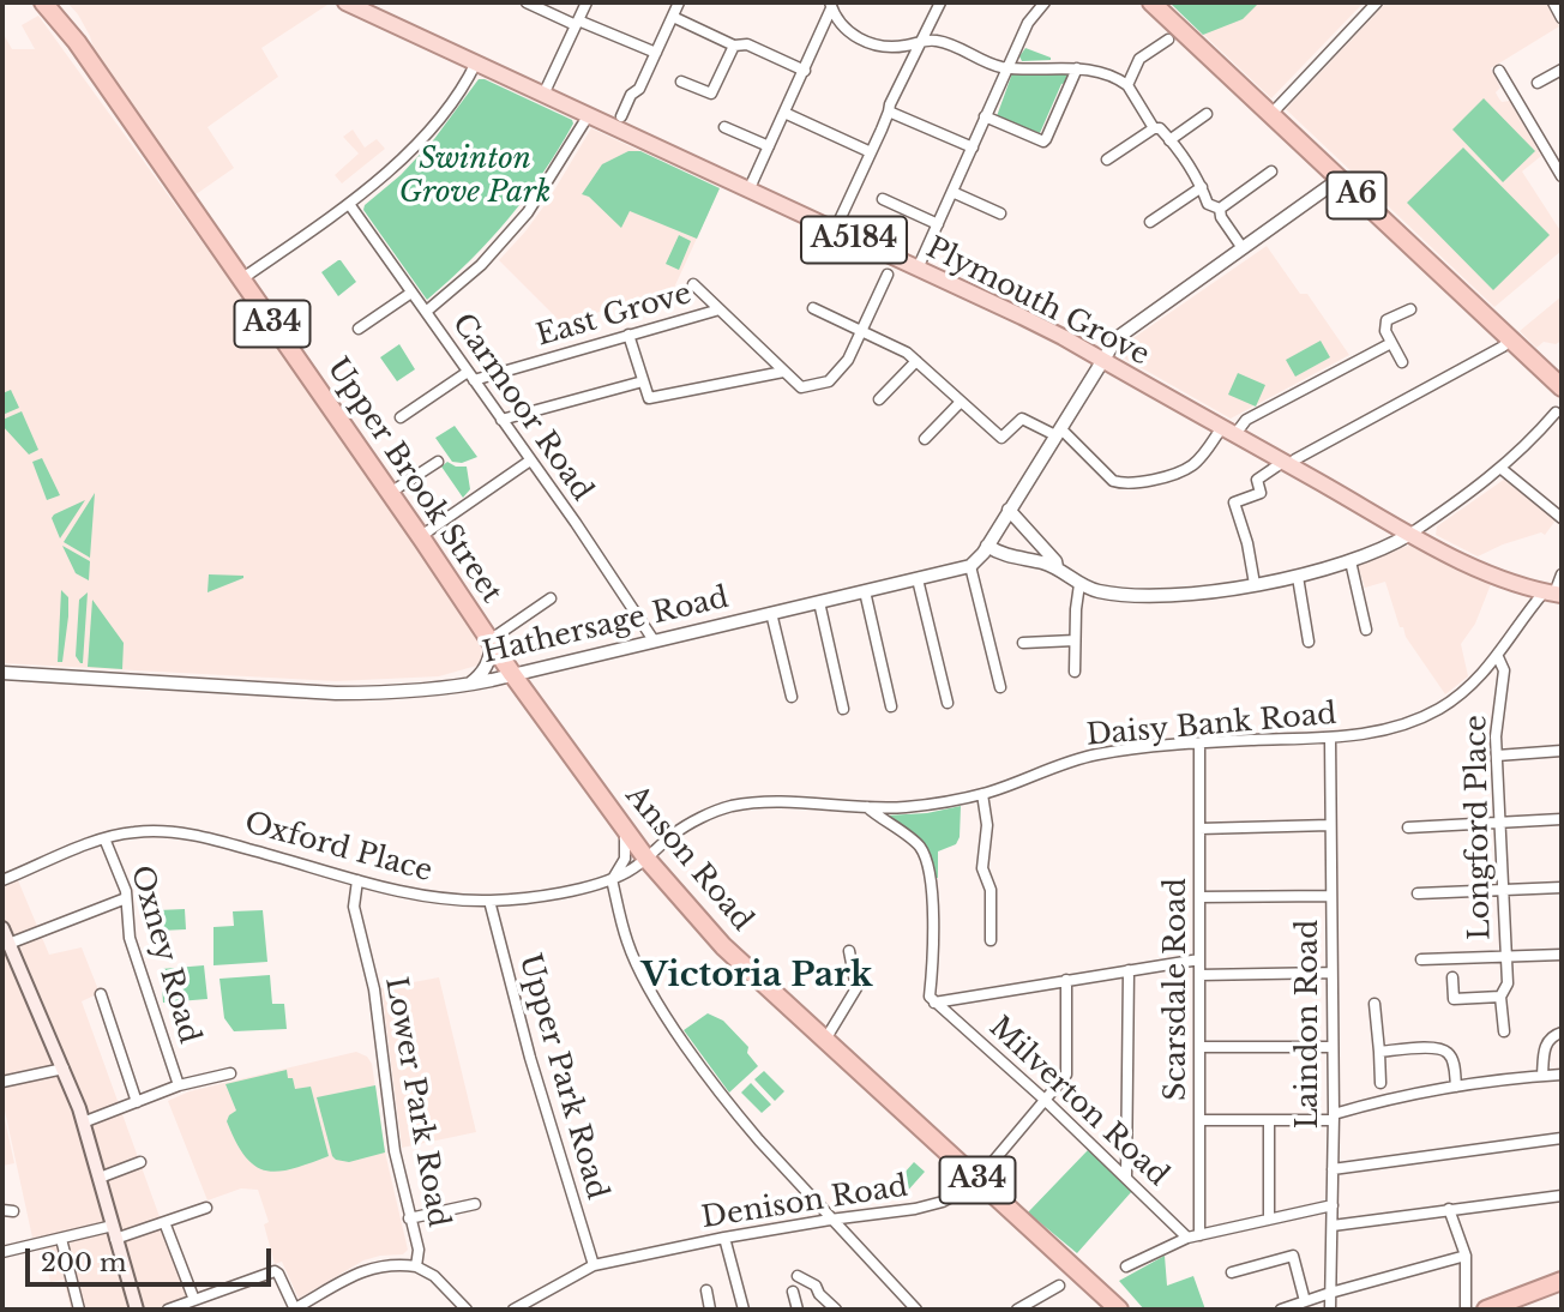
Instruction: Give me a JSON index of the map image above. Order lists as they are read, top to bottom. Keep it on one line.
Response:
{"streets":{"highway":["A6","A34","Upper Brook Street","Anson Road"],"main road":["A5184","Plymouth Grove"],"street":["East Grove","Carmoor Road","Hathersage Road","Daisy Bank Road","Longford Place","Oxford Place","Oxney Road","Scarsdale Road","Laindon Road","Upper Park Road","Lower Park Road","Milverton Road","Denison Road"]},"crossings":[["Plymouth Grove","Daisy Bank Road"],["East Grove","Carmoor Road"],["Carmoor Road","Hathersage Road"],["Upper Brook Street","Hathersage Road"],["Upper Brook Street","Anson Road"],["Daisy Bank Road","Longford Place"],["Daisy Bank Road","Oxford Place"],["Daisy Bank Road","Anson Road"],["Daisy Bank Road","Scarsdale Road"],["Daisy Bank Road","Laindon Road"],["Oxford Place","Anson Road"],["Oxford Place","Oxney Road"],["Oxford Place","Upper Park Road"],["Oxford Place","Lower Park Road"],["Anson Road","Denison Road"],["Scarsdale Road","Milverton Road"],["Upper Park Road","Denison Road"],["Milverton Road","Denison Road"]],"districts":["Victoria Park"],"parks":["Swinton Grove Park"],"scale_bar":"200 m"}
